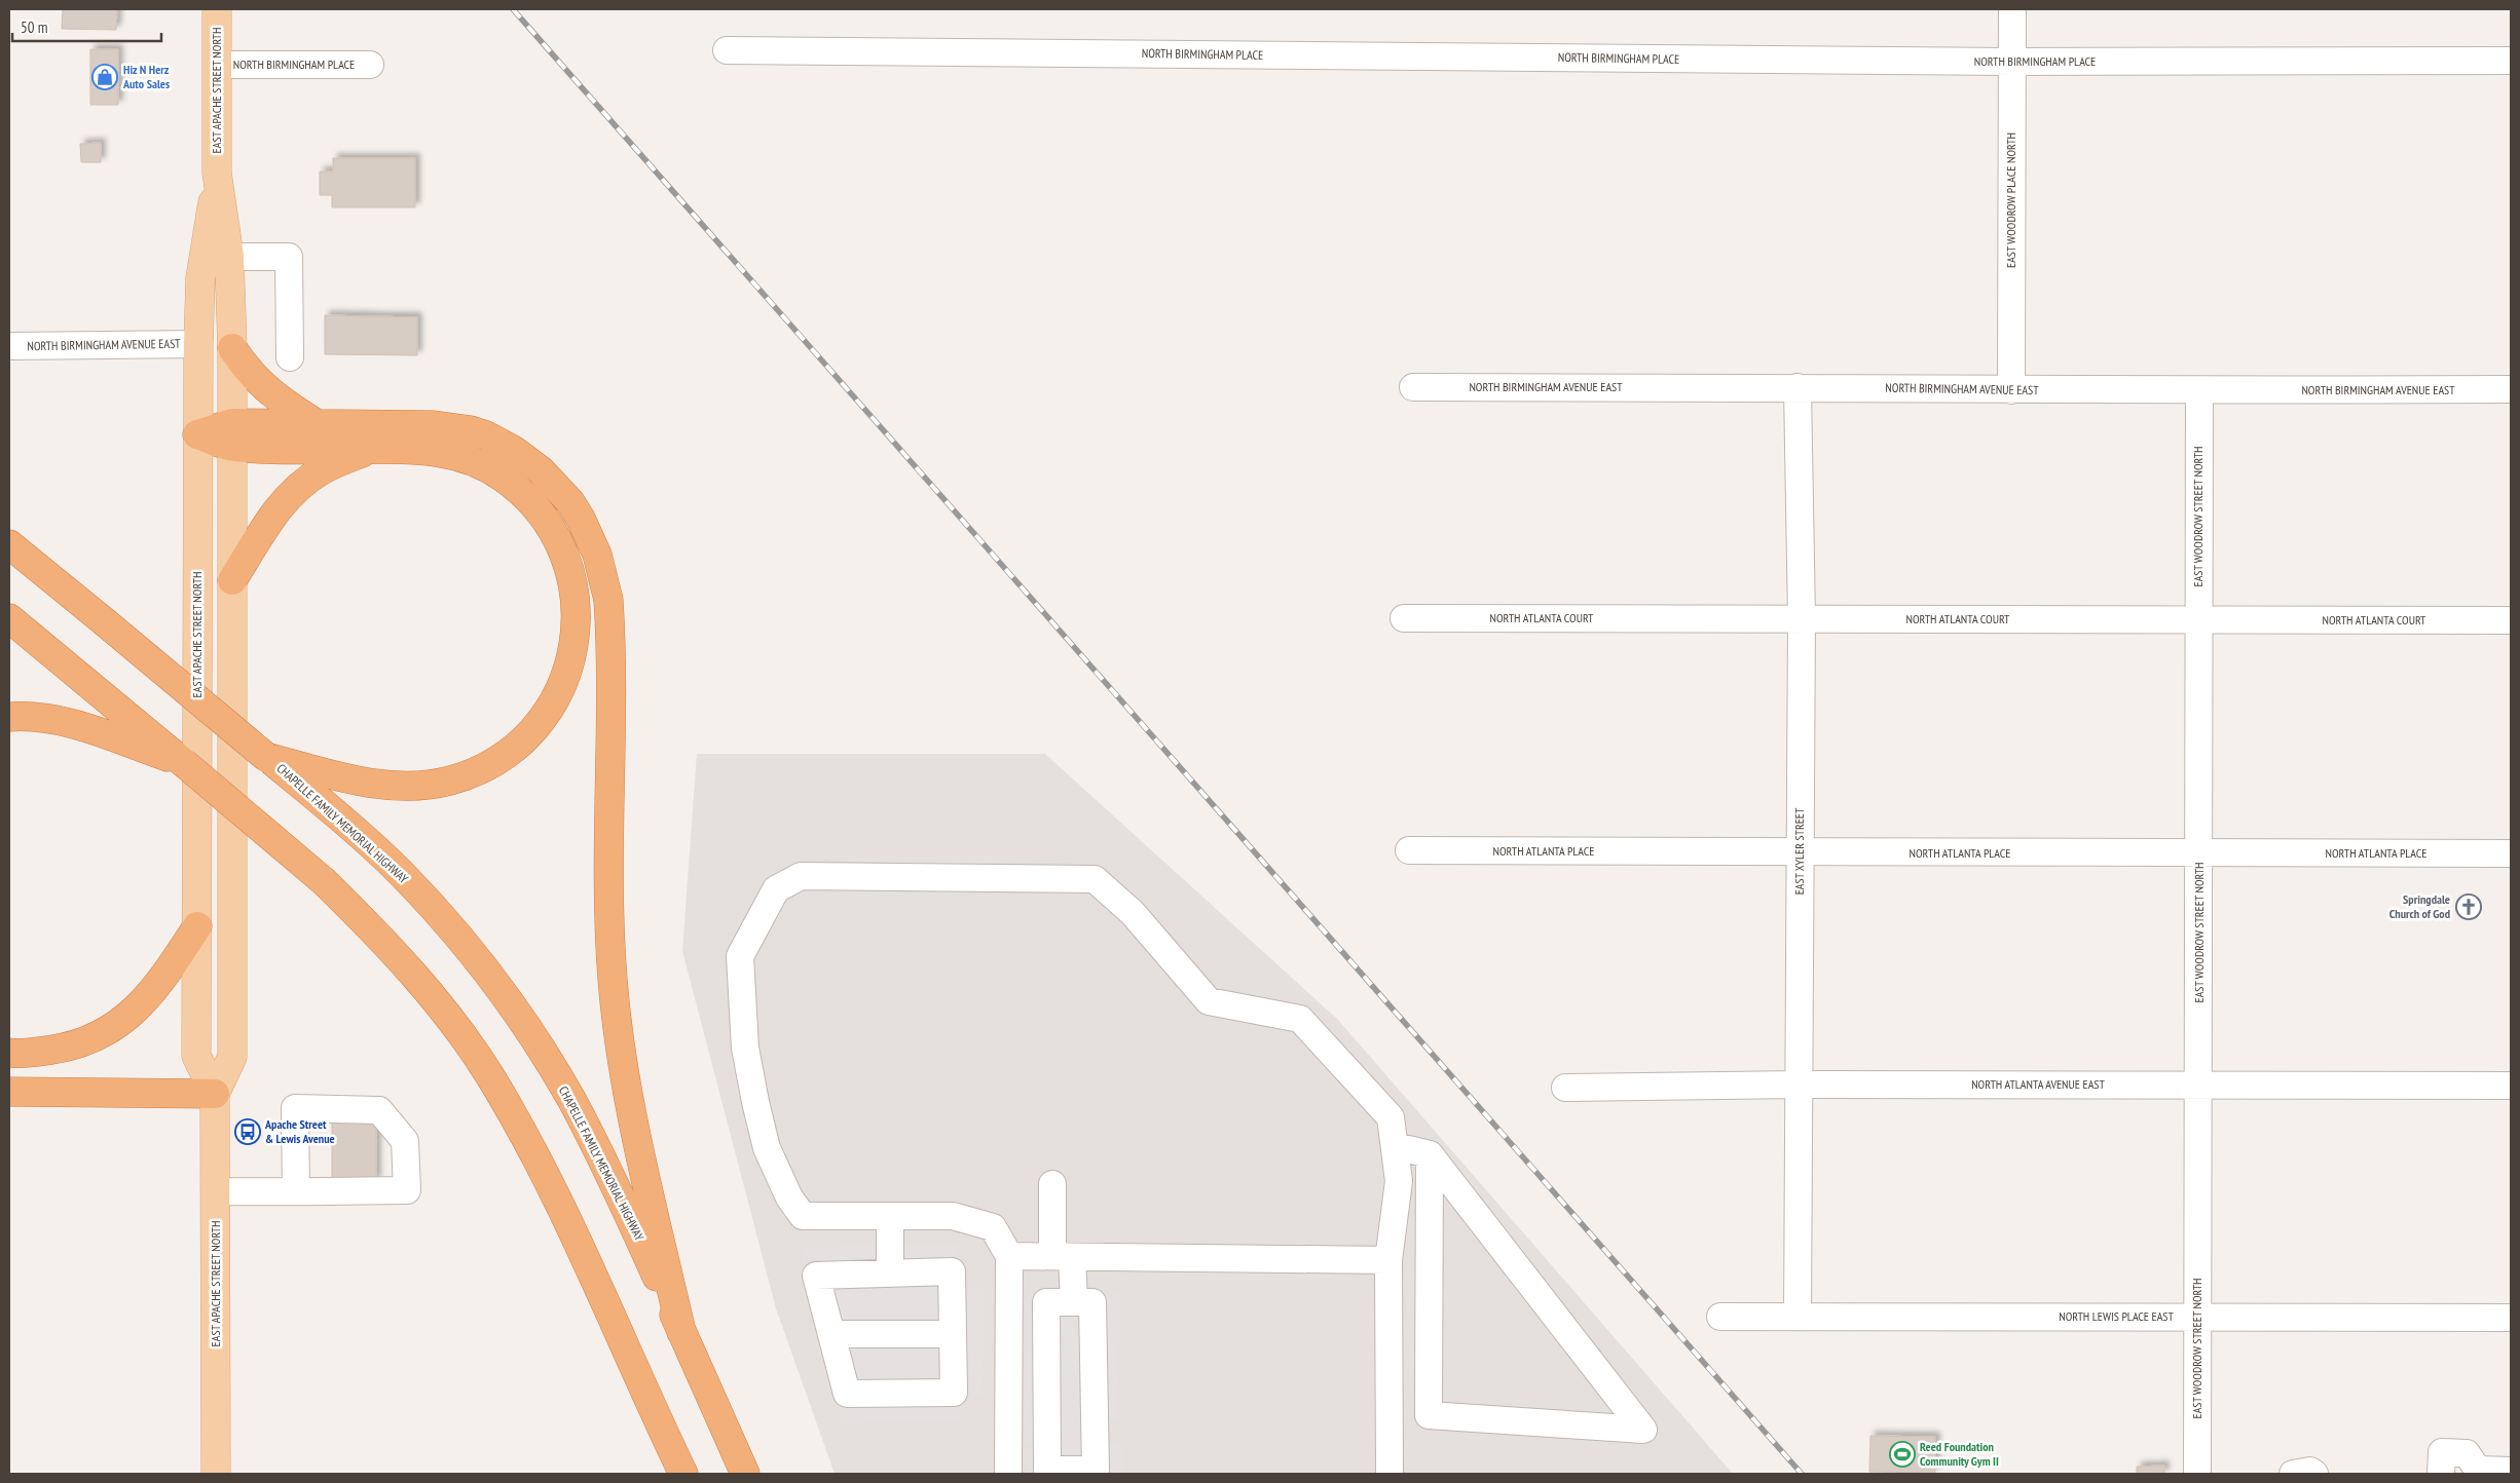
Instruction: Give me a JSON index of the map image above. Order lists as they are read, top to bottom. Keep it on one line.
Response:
{"streets":{"highway":["CHAPELLE FAMILY MEMORIAL HIGHWAY"],"main road":["EAST APACHE STREET NORTH"],"street":["NORTH BIRMINGHAM PLACE","EAST WOODROW PLACE NORTH","NORTH BIRMINGHAM AVENUE EAST","EAST WOODROW STREET NORTH","NORTH ATLANTA COURT","NORTH ATLANTA PLACE","EAST XYLER STREET","NORTH ATLANTA AVENUE EAST","NORTH LEWIS PLACE EAST"]},"crossings":[["NORTH BIRMINGHAM PLACE","EAST APACHE STREET NORTH"],["NORTH BIRMINGHAM PLACE","EAST WOODROW PLACE NORTH"],["EAST APACHE STREET NORTH","NORTH BIRMINGHAM AVENUE EAST"],["EAST WOODROW PLACE NORTH","NORTH BIRMINGHAM AVENUE EAST"],["NORTH BIRMINGHAM AVENUE EAST","EAST WOODROW STREET NORTH"],["NORTH BIRMINGHAM AVENUE EAST","EAST XYLER STREET"],["EAST WOODROW STREET NORTH","NORTH ATLANTA COURT"],["EAST WOODROW STREET NORTH","NORTH ATLANTA PLACE"],["EAST WOODROW STREET NORTH","NORTH ATLANTA AVENUE EAST"],["EAST WOODROW STREET NORTH","NORTH LEWIS PLACE EAST"],["NORTH ATLANTA COURT","EAST XYLER STREET"],["NORTH ATLANTA PLACE","EAST XYLER STREET"],["EAST XYLER STREET","NORTH ATLANTA AVENUE EAST"],["EAST XYLER STREET","NORTH LEWIS PLACE EAST"]],"places":{"shop":["Hiz N Herz Auto Sales"],"church":["Springdale Church of God"],"bus stop":["Apache Street & Lewis Avenue"],"sports":["Reed Foundation Community Gym II"]},"scale_bar":"50 m"}
